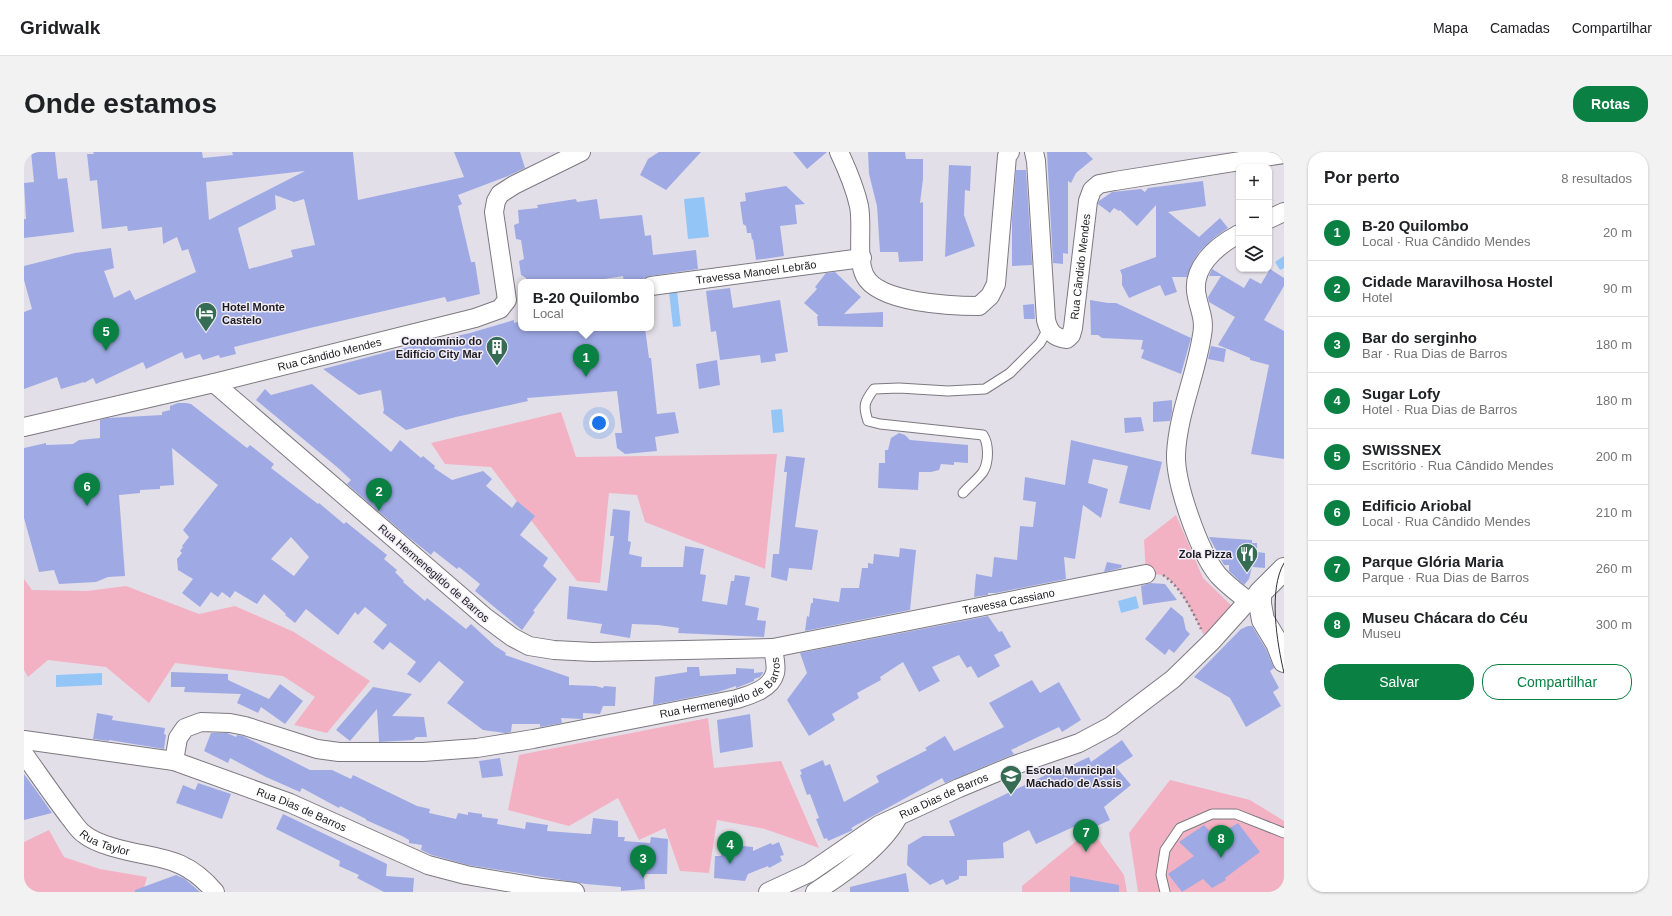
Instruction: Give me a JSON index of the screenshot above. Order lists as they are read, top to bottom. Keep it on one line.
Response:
{"streets":{"street":["Rua Cândido Mendes","Travessa Manoel Lebrão","Rua Hermenegildo de Barros","Travessa Cassiano","Rua Dias de Barros","Rua Taylor"]},"crossings":[["Rua Cândido Mendes","Rua Hermenegildo de Barros"],["Rua Hermenegildo de Barros","Travessa Cassiano"],["Rua Hermenegildo de Barros","Rua Dias de Barros"]],"places":{"hotel":["Hotel Monte Castelo"],"building":["Condomínio do Edifício City Mar"],"restaurant":["Zola Pizza"],"school or university":["Escola Municipal Machado de Assis"]},"page":{"header":"Gridwalk","nav":["Mapa","Camadas","Compartilhar"],"buttons":["Rotas",["Salvar","Compartilhar"]],"title":"Onde estamos","heading":["Por perto","8 resultados"],"map_buttons":["+","−"],"list":[{"mark":"1","name":"B-20 Quilombo","note":"Local · Rua Cândido Mendes","value":"20 m"},{"mark":"2","name":"Cidade Maravilhosa Hostel","note":"Hotel","value":"90 m"},{"mark":"3","name":"Bar do serginho","note":"Bar · Rua Dias de Barros","value":"180 m"},{"mark":"4","name":"Sugar Lofy","note":"Hotel · Rua Dias de Barros","value":"180 m"},{"mark":"5","name":"SWISSNEX","note":"Escritório · Rua Cândido Mendes","value":"200 m"},{"mark":"6","name":"Edificio Ariobal","note":"Local · Rua Cândido Mendes","value":"210 m"},{"mark":"7","name":"Parque Glória Maria","note":"Parque · Rua Dias de Barros","value":"260 m"},{"mark":"8","name":"Museu Chácara do Céu","note":"Museu","value":"300 m"}],"popup":["B-20 Quilombo","Local"],"pins":["5","1","6","2","7","8","4","3"]}}
